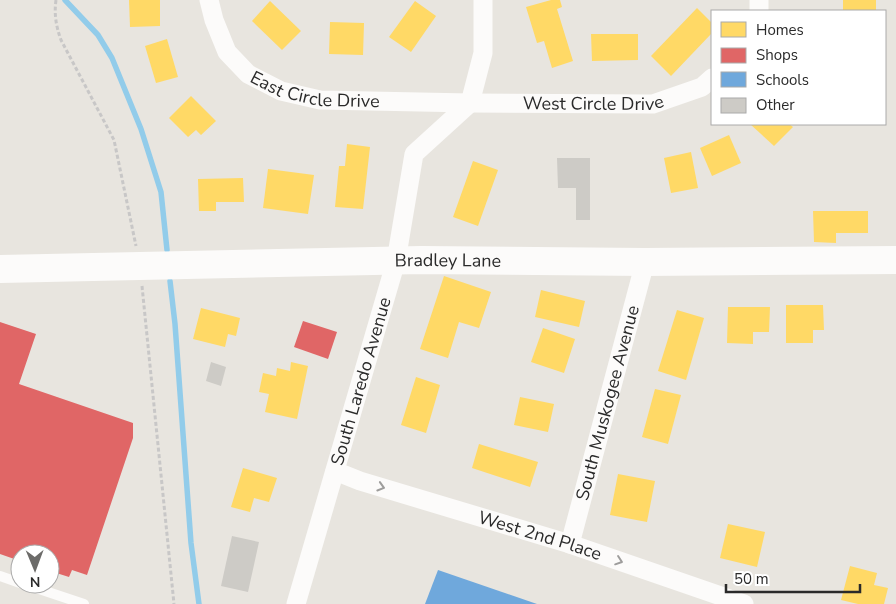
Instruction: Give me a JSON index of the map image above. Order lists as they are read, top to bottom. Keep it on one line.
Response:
{"streets":{"street":["East Circle Drive","West Circle Drive","Bradley Lane","South Laredo Avenue","South Muskogee Avenue","West 2nd Place"]},"crossings":[["East Circle Drive","West Circle Drive"],["East Circle Drive","South Laredo Avenue"],["West Circle Drive","South Laredo Avenue"],["Bradley Lane","South Laredo Avenue"],["Bradley Lane","South Muskogee Avenue"],["South Laredo Avenue","West 2nd Place"],["South Muskogee Avenue","West 2nd Place"]],"one_way":["West 2nd Place"],"legend":["Homes","Shops","Schools","Other"],"scale_bar":"50 m","north":"bottom"}
